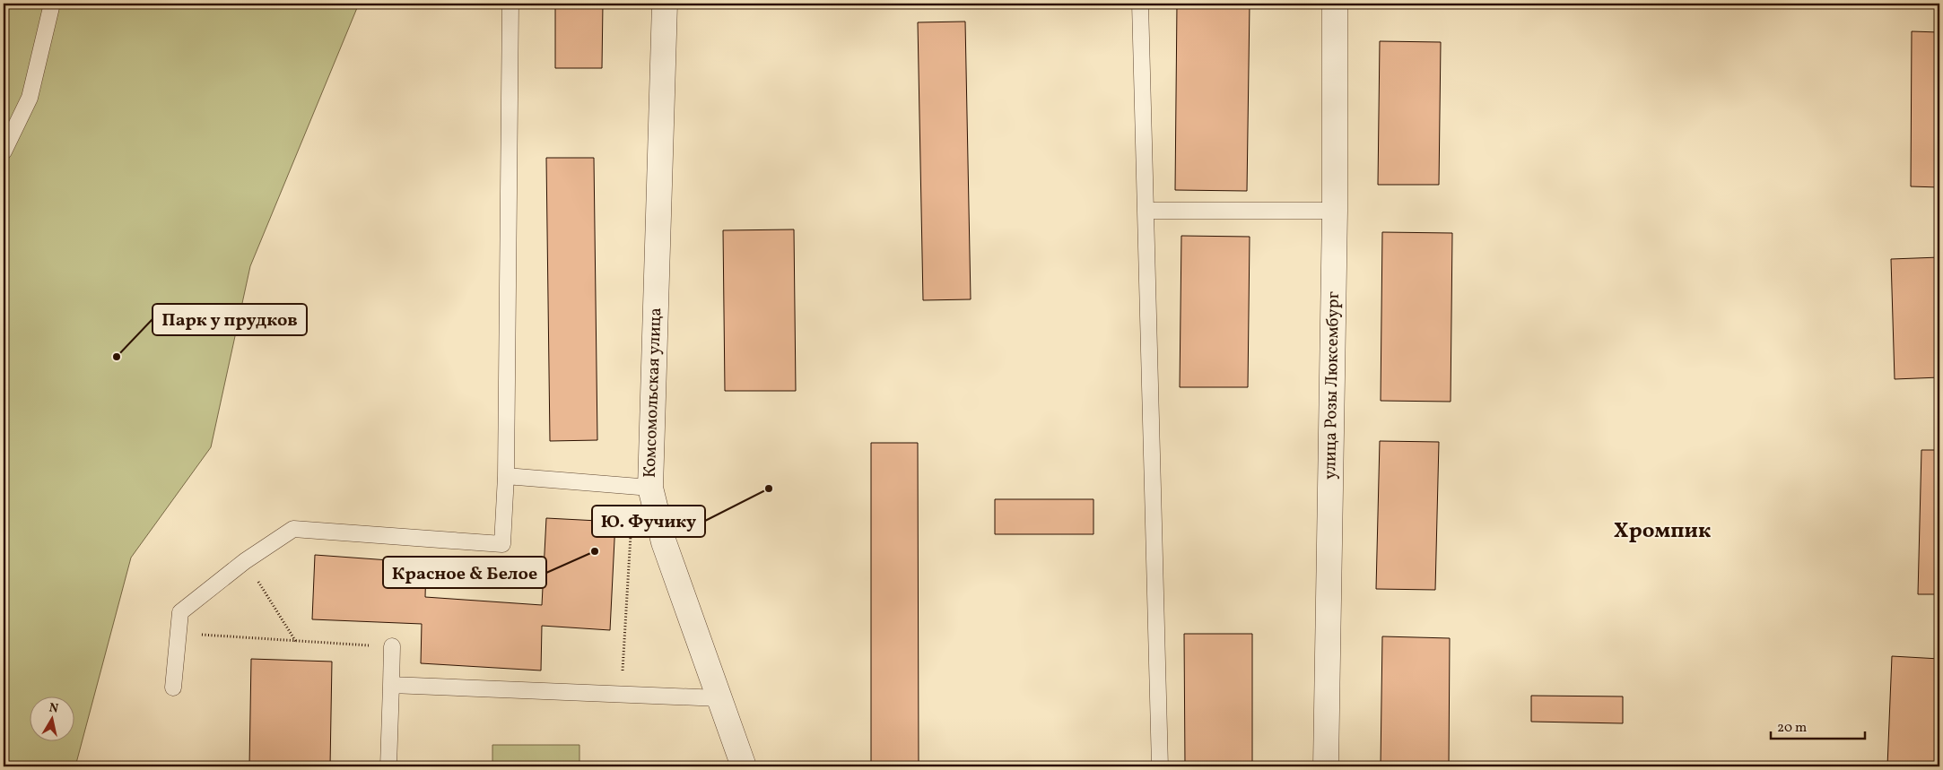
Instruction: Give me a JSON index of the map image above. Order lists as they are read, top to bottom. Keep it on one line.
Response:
{"streets":{"street":["улица Розы Люксембург","Комсомольская улица"]},"districts":["Хромпик"],"places":["Парк у прудков","Ю. Фучику","Красное & Белое"],"scale_bar":"20 m","north":"top"}
